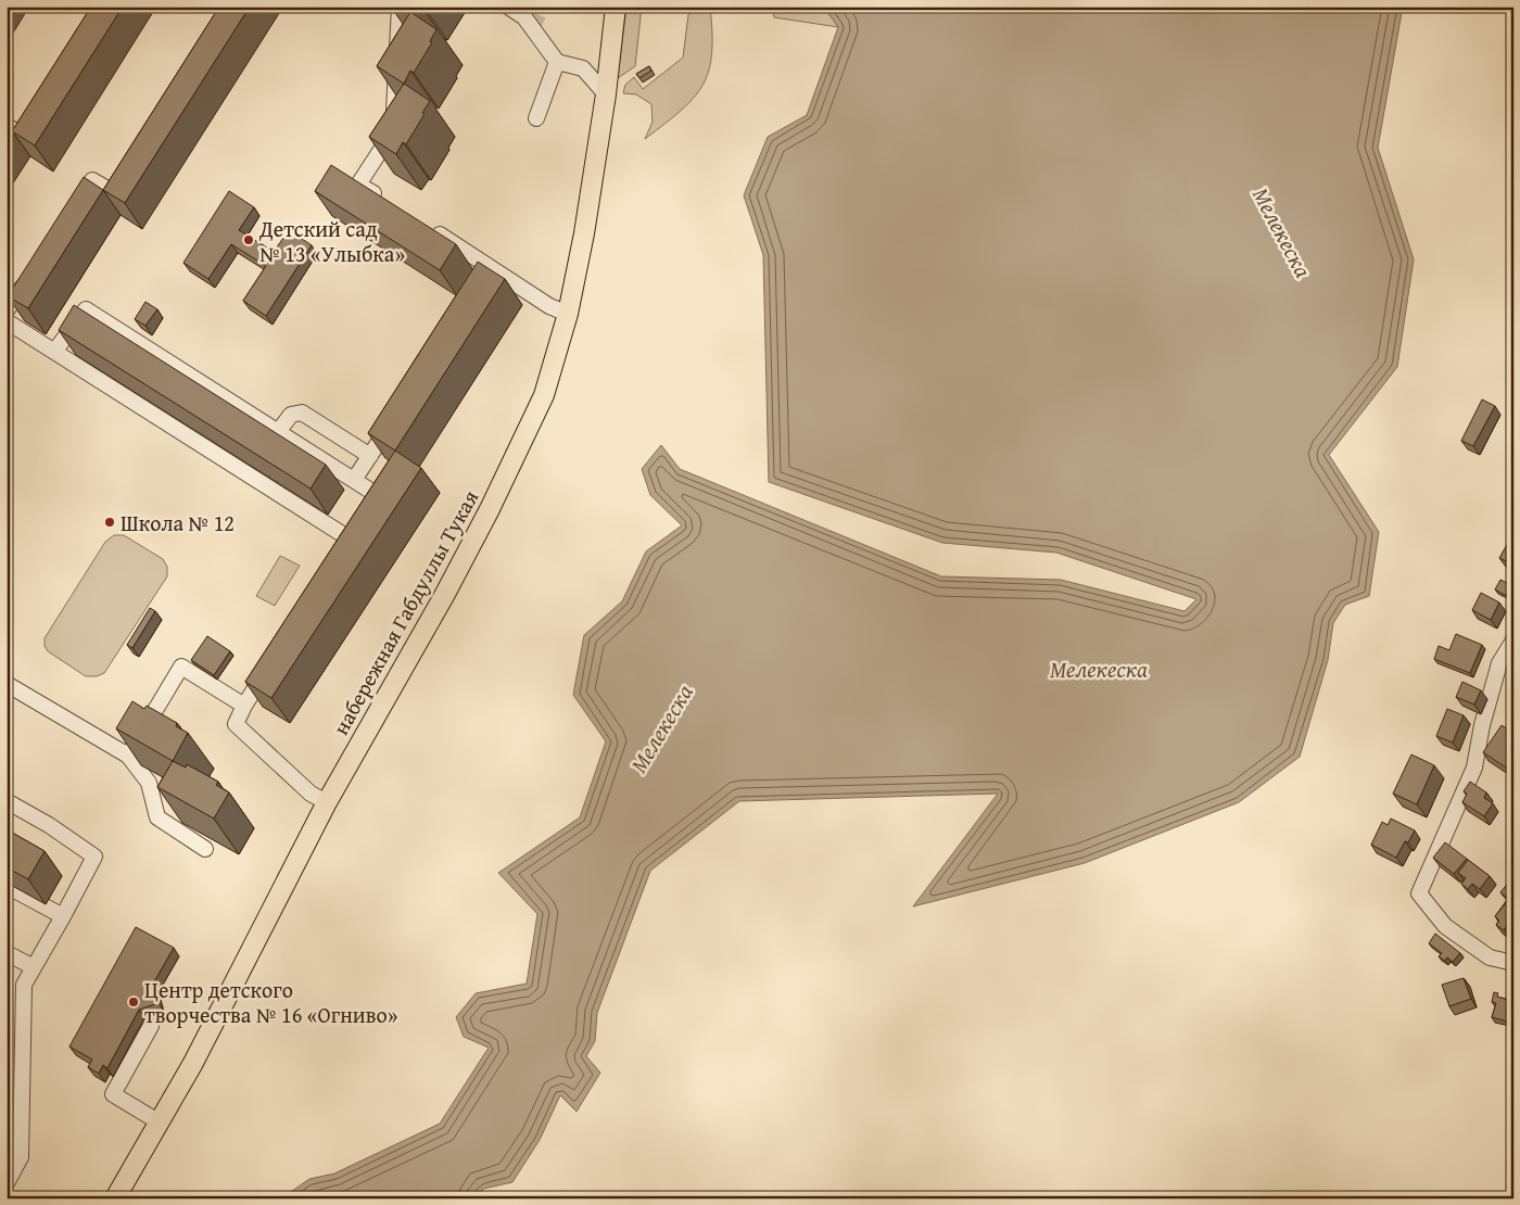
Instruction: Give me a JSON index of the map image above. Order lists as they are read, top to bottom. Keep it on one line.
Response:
{"streets":{"main road":["набережная Габдуллы Тукая"]},"water":["Мелекеска"],"places":["Детский сад № 13 «Улыбка»","Школа № 12","Центр детского творчества № 16 «Огниво»"]}
